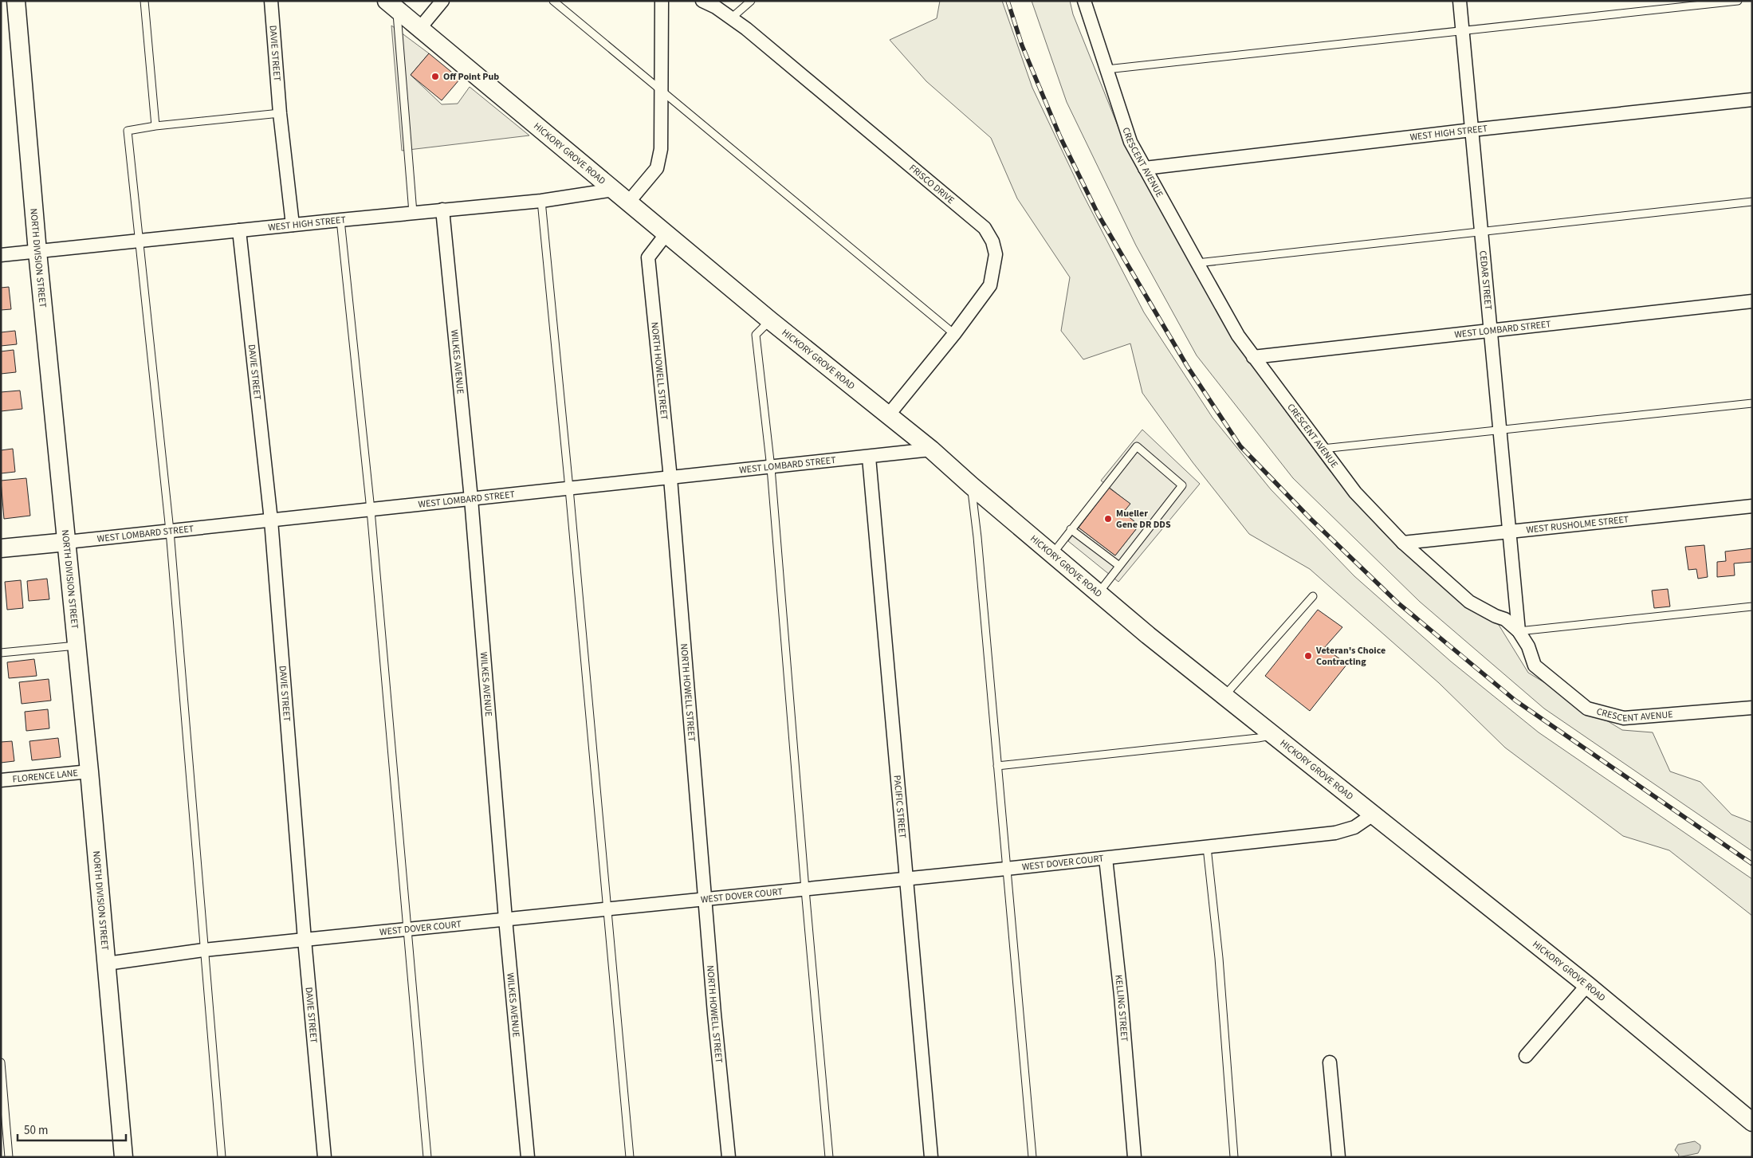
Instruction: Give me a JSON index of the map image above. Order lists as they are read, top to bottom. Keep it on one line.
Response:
{"streets":{"main road":["HICKORY GROVE ROAD","NORTH DIVISION STREET","WEST LOMBARD STREET"],"street":["DAVIE STREET","WEST HIGH STREET","CRESCENT AVENUE","FRISCO DRIVE","CEDAR STREET","WILKES AVENUE","NORTH HOWELL STREET","WEST RUSHOLME STREET","FLORENCE LANE","PACIFIC STREET","WEST DOVER COURT","KELLING STREET"]},"crossings":[["DAVIE STREET","WEST HIGH STREET"],["DAVIE STREET","WEST LOMBARD STREET"],["DAVIE STREET","WEST DOVER COURT"],["WEST HIGH STREET","HICKORY GROVE ROAD"],["WEST HIGH STREET","CRESCENT AVENUE"],["WEST HIGH STREET","NORTH DIVISION STREET"],["WEST HIGH STREET","CEDAR STREET"],["WEST HIGH STREET","WILKES AVENUE"],["HICKORY GROVE ROAD","FRISCO DRIVE"],["HICKORY GROVE ROAD","WEST LOMBARD STREET"],["HICKORY GROVE ROAD","NORTH HOWELL STREET"],["HICKORY GROVE ROAD","WEST DOVER COURT"],["CRESCENT AVENUE","CEDAR STREET"],["CRESCENT AVENUE","WEST LOMBARD STREET"],["CRESCENT AVENUE","WEST RUSHOLME STREET"],["NORTH DIVISION STREET","WEST LOMBARD STREET"],["NORTH DIVISION STREET","FLORENCE LANE"],["NORTH DIVISION STREET","WEST DOVER COURT"],["CEDAR STREET","WEST LOMBARD STREET"],["CEDAR STREET","WEST RUSHOLME STREET"],["WEST LOMBARD STREET","WILKES AVENUE"],["WEST LOMBARD STREET","NORTH HOWELL STREET"],["WEST LOMBARD STREET","PACIFIC STREET"],["WILKES AVENUE","WEST DOVER COURT"],["NORTH HOWELL STREET","WEST DOVER COURT"],["PACIFIC STREET","WEST DOVER COURT"],["WEST DOVER COURT","KELLING STREET"]],"places":["Off Point Pub","Mueller Gene DR DDS","Veteran's Choice Contracting"],"scale_bar":"50 m"}
